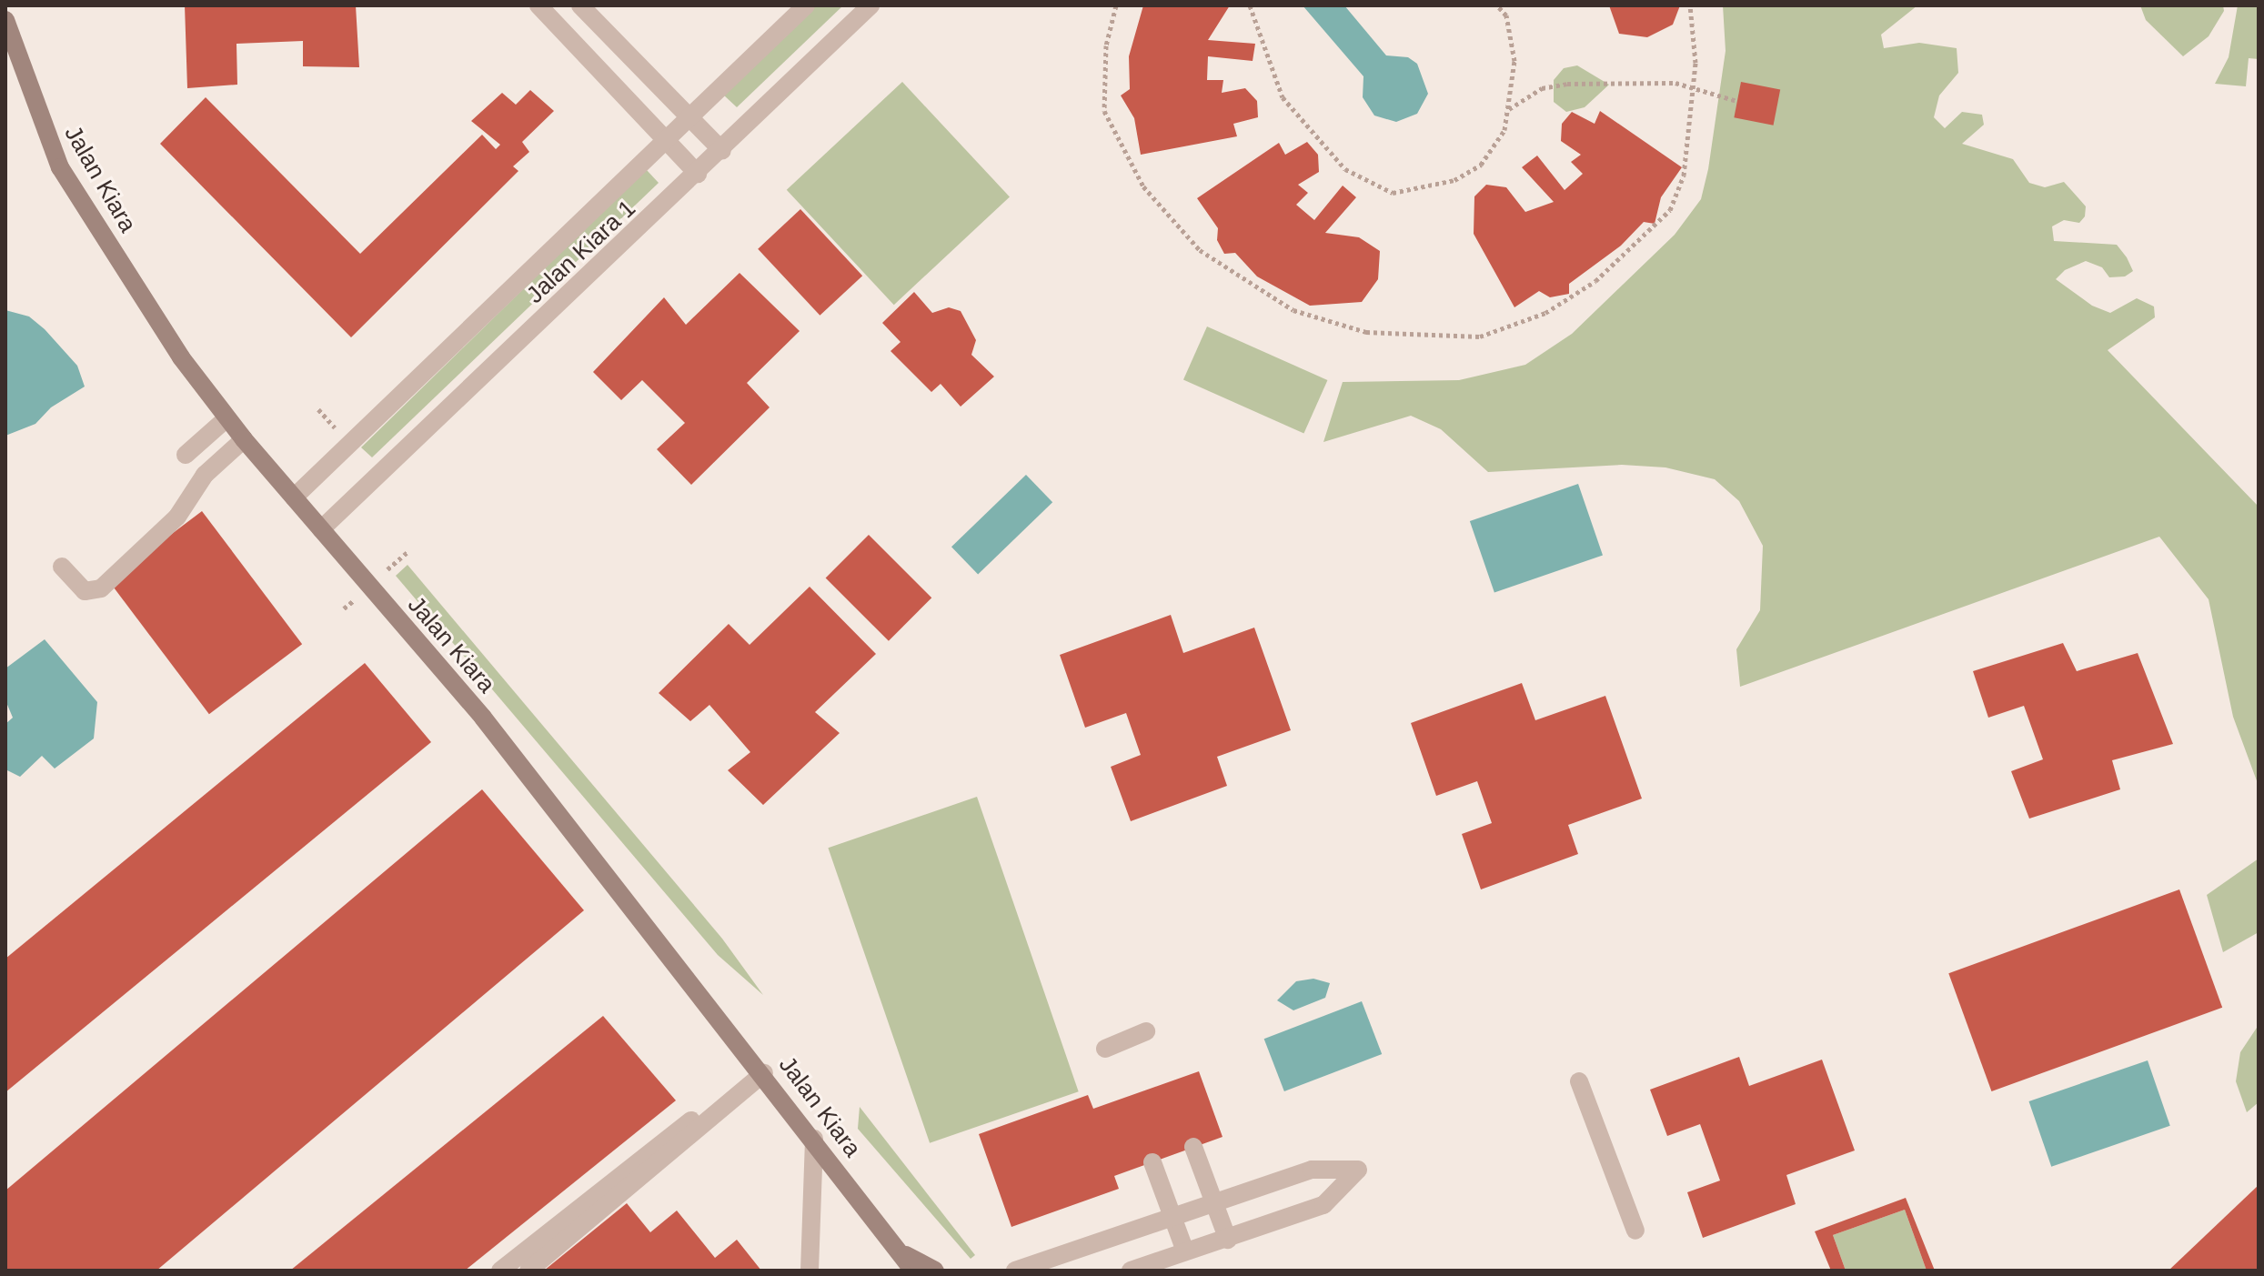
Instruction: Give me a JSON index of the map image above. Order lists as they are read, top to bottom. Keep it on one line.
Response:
{"streets":{"main road":["Jalan Kiara"],"street":["Jalan Kiara 1"]},"crossings":[["Jalan Kiara","Jalan Kiara 1"]]}
